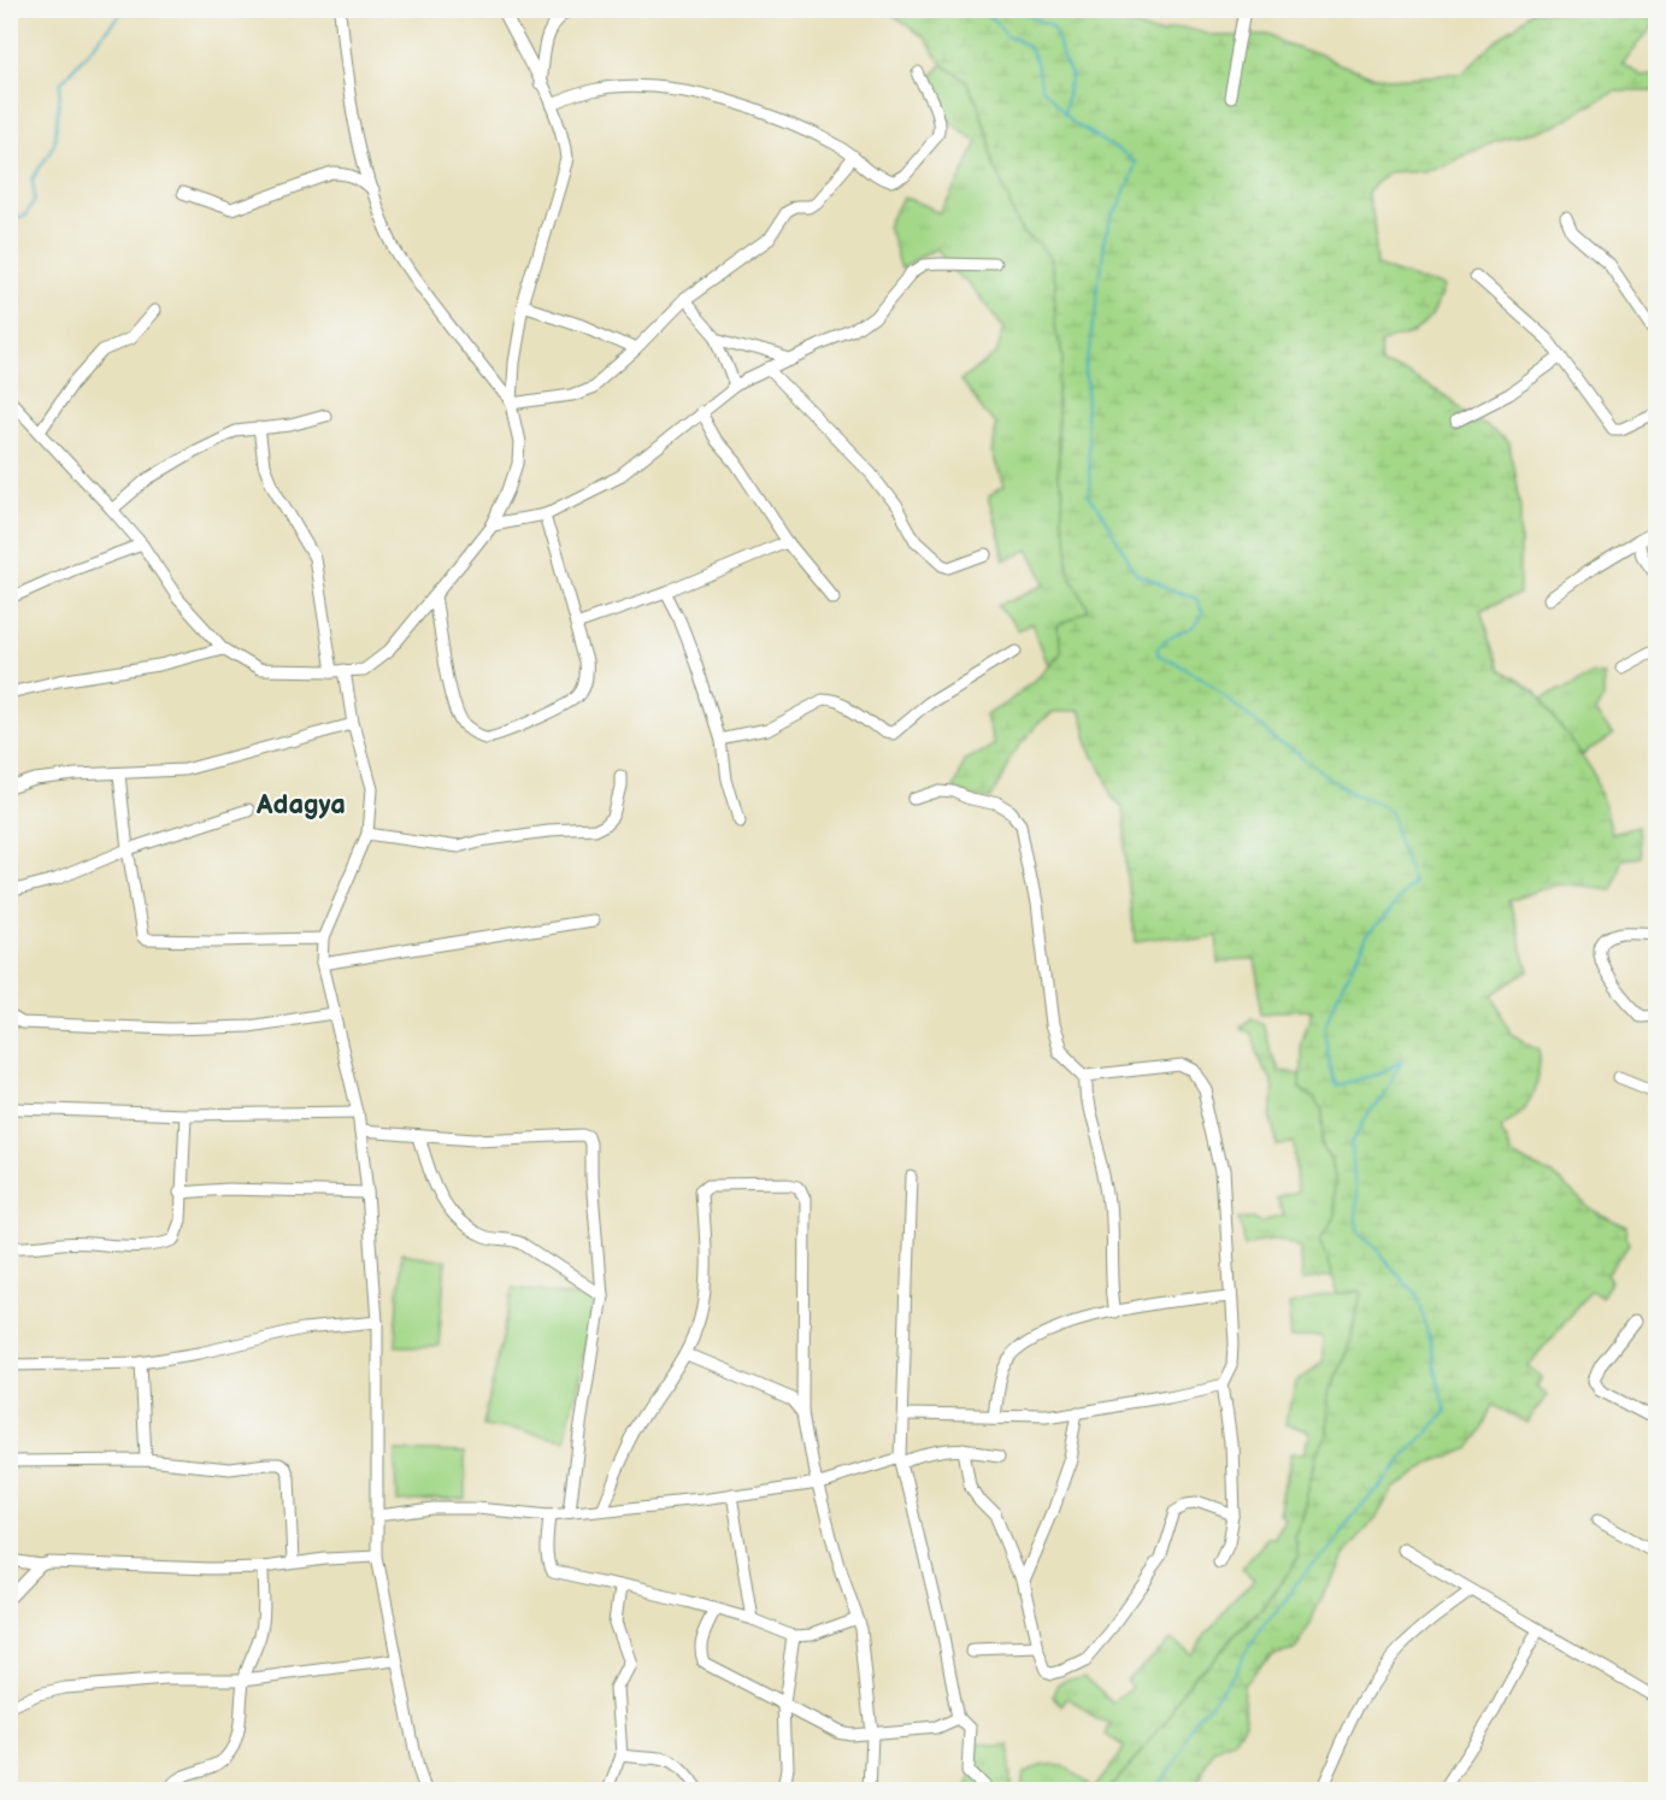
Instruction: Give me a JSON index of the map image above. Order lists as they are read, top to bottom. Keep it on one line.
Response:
{"districts":["Adagya"]}
